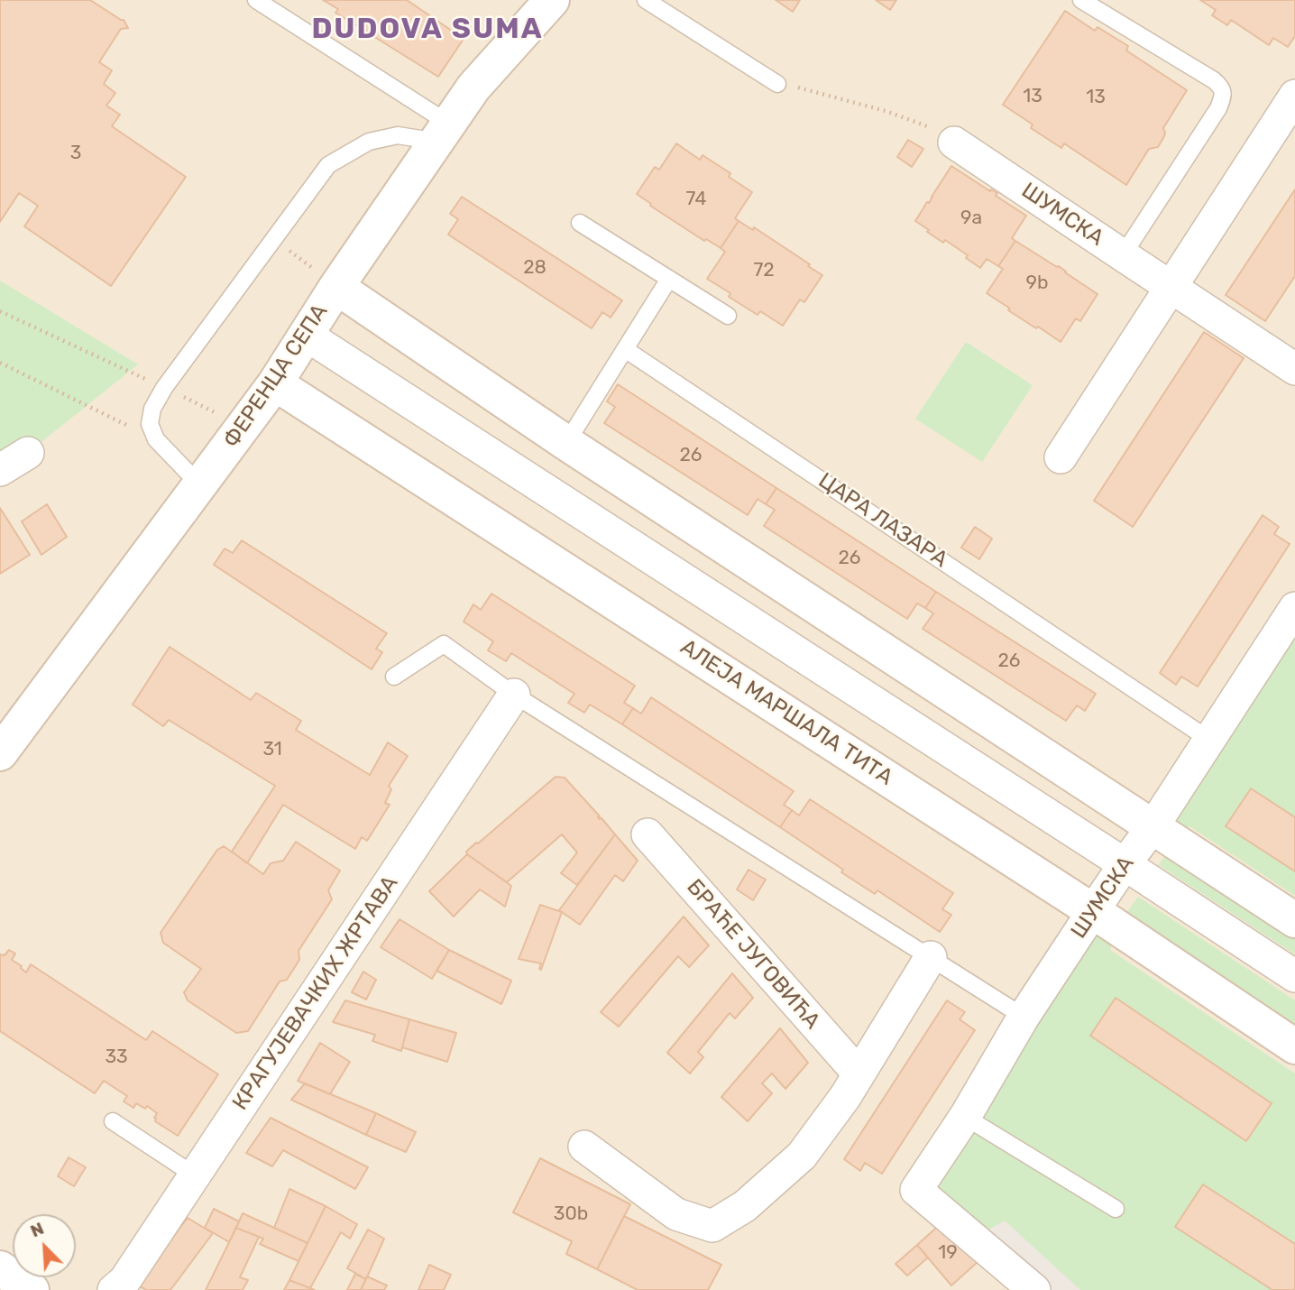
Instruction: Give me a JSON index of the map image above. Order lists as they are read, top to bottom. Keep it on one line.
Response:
{"streets":{"street":["ШУМСКА","ФЕРЕНЦА СЕПА","АЛЕЈА МАРШАЛА ТИТА","БРАЋЕ ЈУГОВИЋА","КРАГУЈЕВАЧКИХ ЖРТАВА"],"lane":["ЦАРА ЛАЗАРА"]},"crossings":[["ШУМСКА","ЦАРА ЛАЗАРА"],["ШУМСКА","АЛЕЈА МАРШАЛА ТИТА"],["ФЕРЕНЦА СЕПА","АЛЕЈА МАРШАЛА ТИТА"]],"districts":["DUDOVA SUMA"],"house_numbers":["13","13","3","74","9a","28","72","9b","26","26","26","31","33","30b","19"],"north":"top left"}
